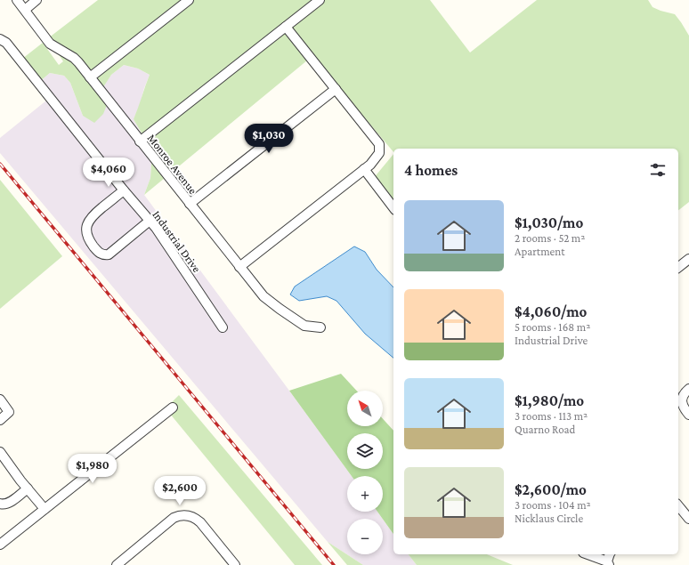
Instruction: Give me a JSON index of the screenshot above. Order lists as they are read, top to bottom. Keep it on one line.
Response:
{"streets":{"street":["Monroe Avenue","Industrial Drive"]},"north":"top left","page":{"price":["$1,030","$4,060","$1,980","$2,600"],"heading":"4 homes","list":[{"name":"$1,030/mo","note":"2 rooms · 52 m² · Apartment"},{"name":"$4,060/mo","note":"5 rooms · 168 m² · Industrial Drive"},{"name":"$1,980/mo","note":"3 rooms · 113 m² · Quarno Road"},{"name":"$2,600/mo","note":"3 rooms · 104 m² · Nicklaus Circle"}],"map_buttons":["+","−"]}}
